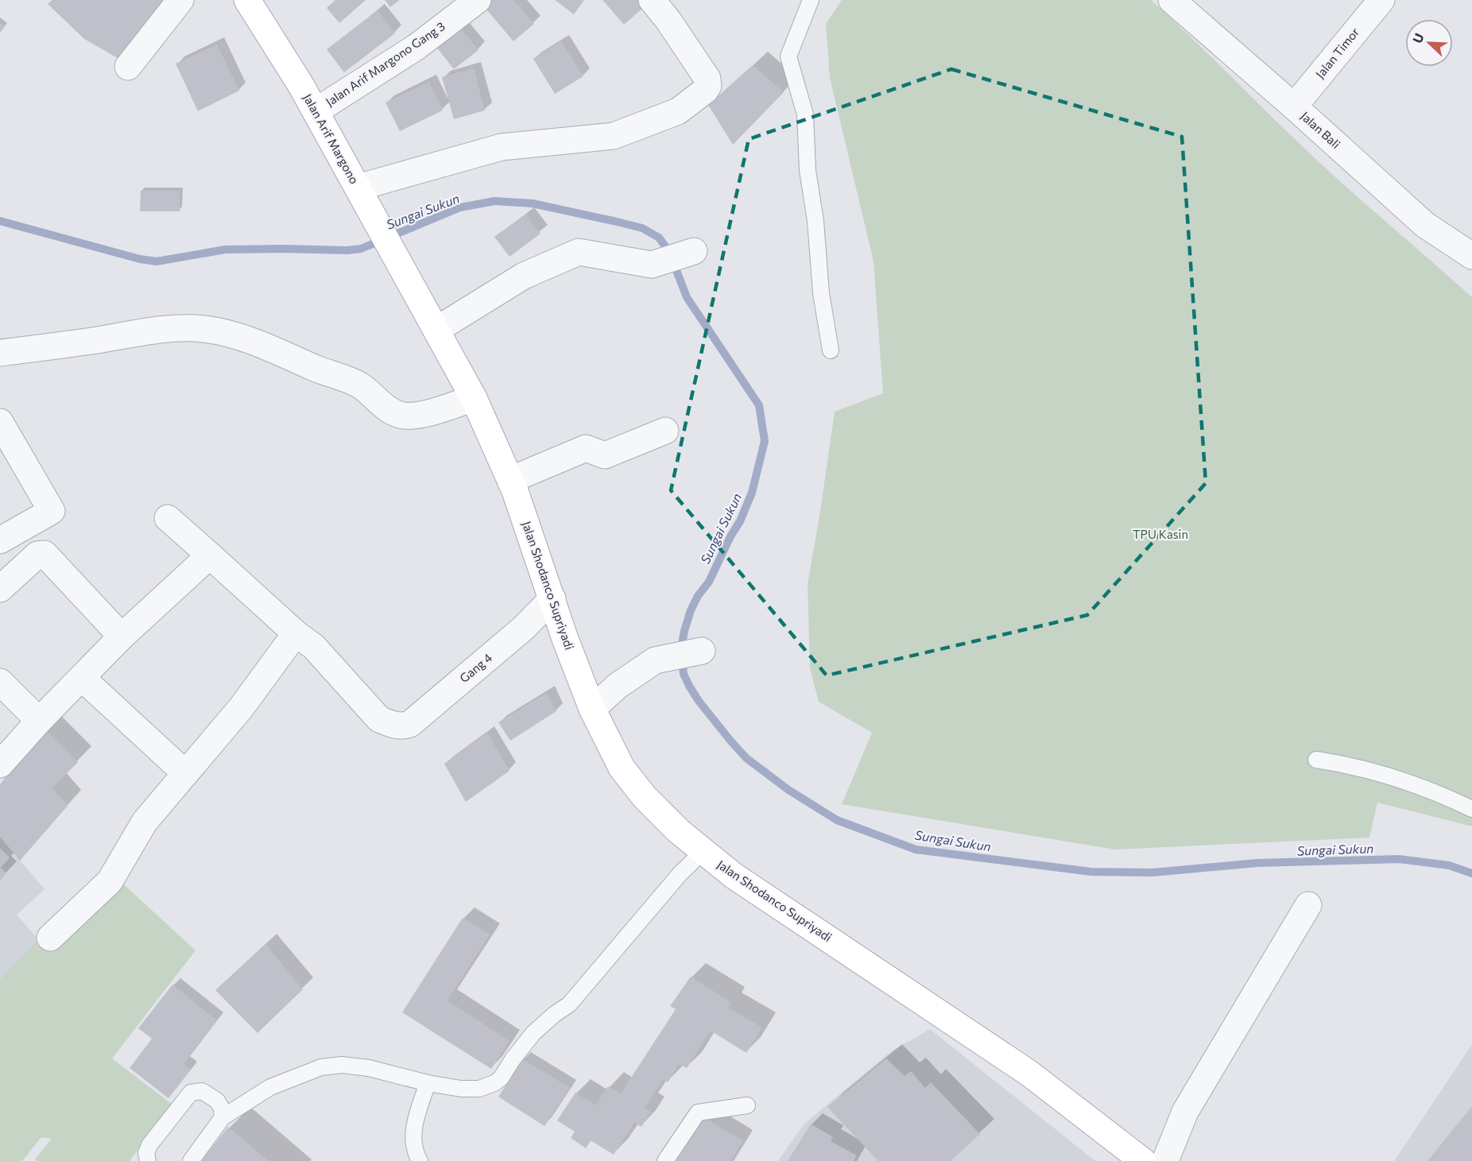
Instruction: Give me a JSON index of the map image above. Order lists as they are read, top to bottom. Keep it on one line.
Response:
{"streets":{"main road":["Jalan Arif Margono","Jalan Shodanco Supriyadi"],"street":["Jalan Timor","Jalan Arif Margono Gang 3","Jalan Bali","Gang 4"]},"crossings":[["Jalan Timor","Jalan Bali"],["Jalan Arif Margono Gang 3","Jalan Arif Margono"],["Jalan Arif Margono","Jalan Shodanco Supriyadi"],["Jalan Shodanco Supriyadi","Gang 4"]],"water":["Sungai Sukun"],"parks":["TPU Kasin"],"north":"top left"}
